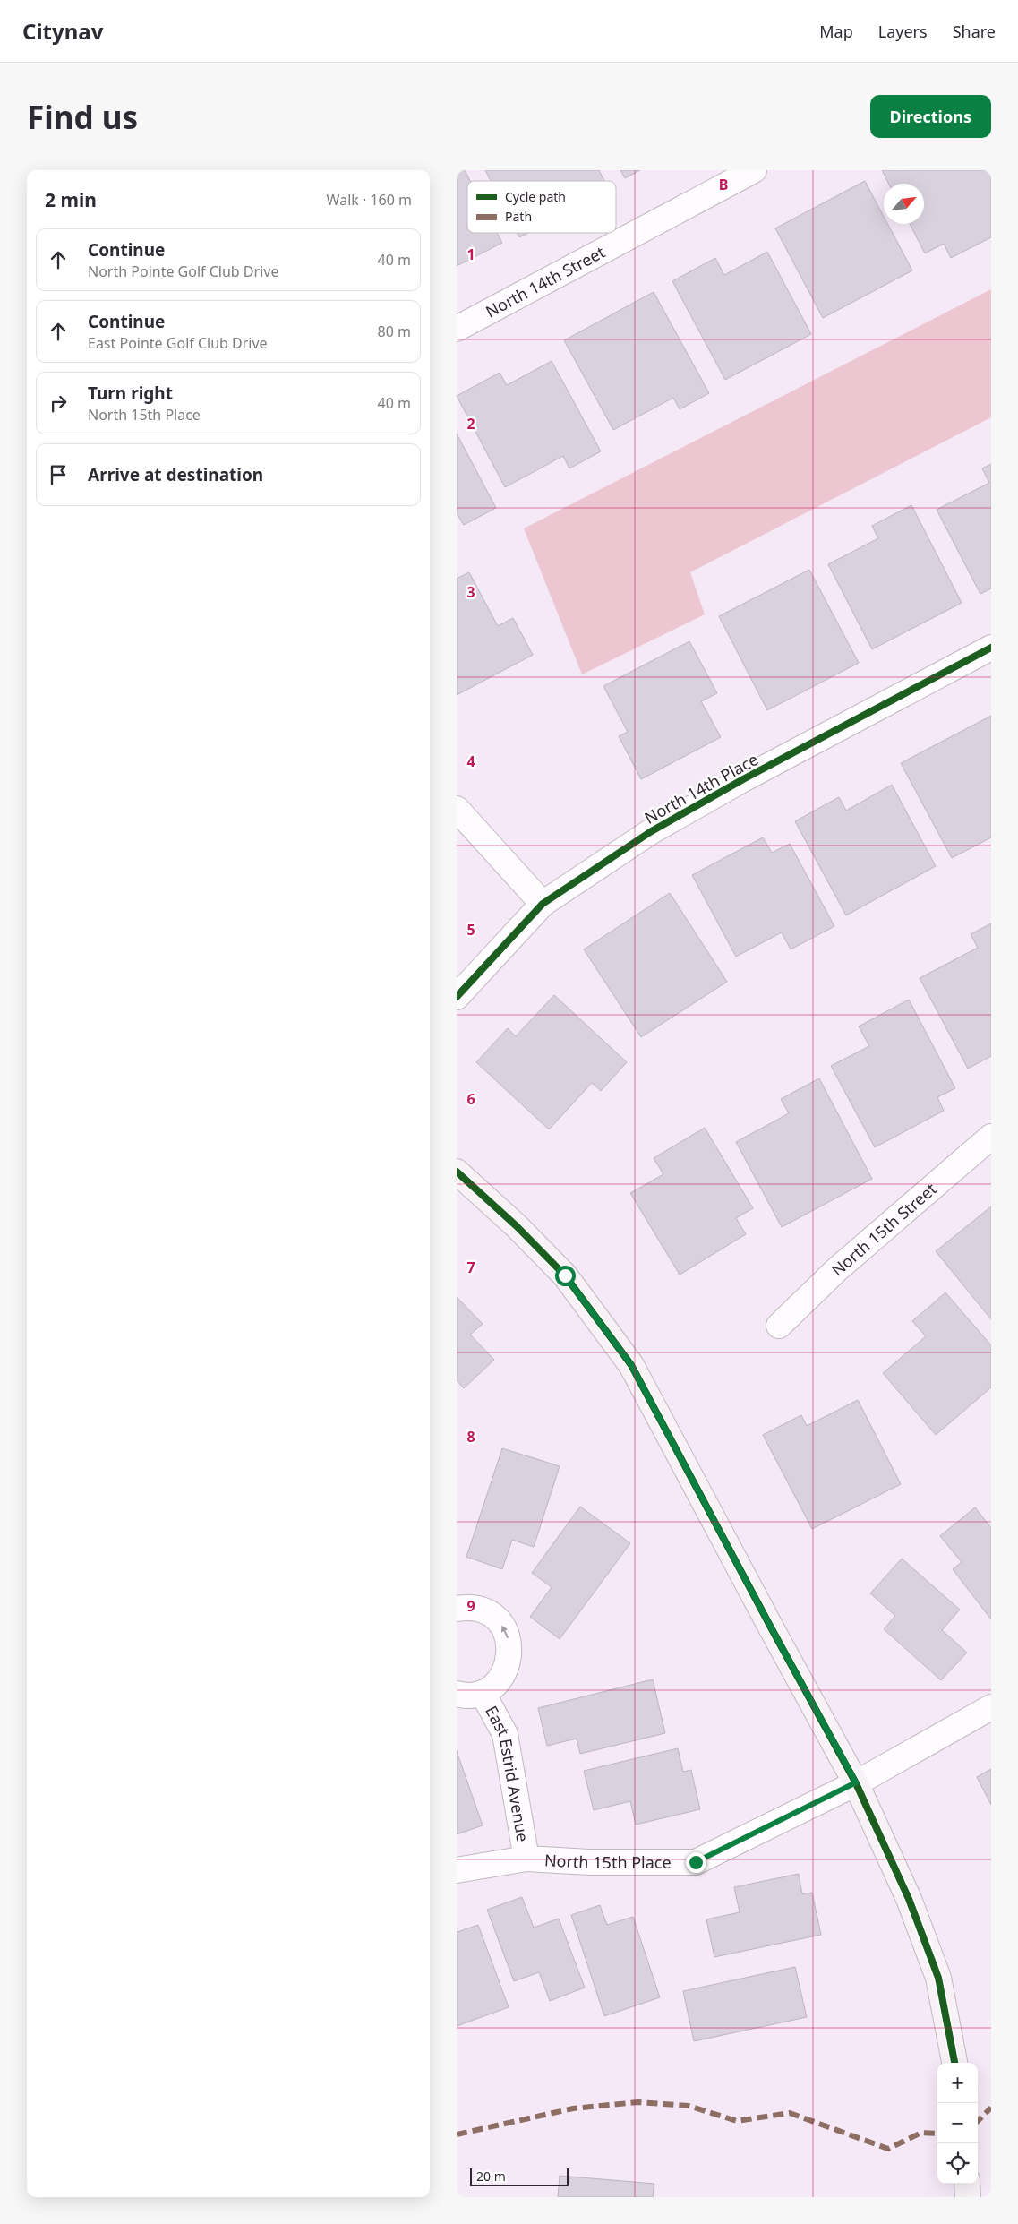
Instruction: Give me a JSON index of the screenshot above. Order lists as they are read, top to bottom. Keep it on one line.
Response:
{"streets":{"street":["North 14th Street","North 14th Place","North 15th Street","East Estrid Avenue","North 15th Place"]},"crossings":[["East Estrid Avenue","North 15th Place"]],"legend":["Cycle path","Path"],"scale_bar":"20 m","north":"top right","page":{"header":"Citynav","nav":["Map","Layers","Share"],"buttons":"Directions","title":"Find us","heading":["2 min","Walk · 160 m"],"list":[["Continue","North Pointe Golf Club Drive","40 m"],["Continue","East Pointe Golf Club Drive","80 m"],["Turn right","North 15th Place","40 m"],"Arrive at destination"],"map_buttons":["+","−"],"scale":"20 m"},"grid":{"columns":["B"],"rows":["1","2","3","4","5","6","7","8","9"]}}
